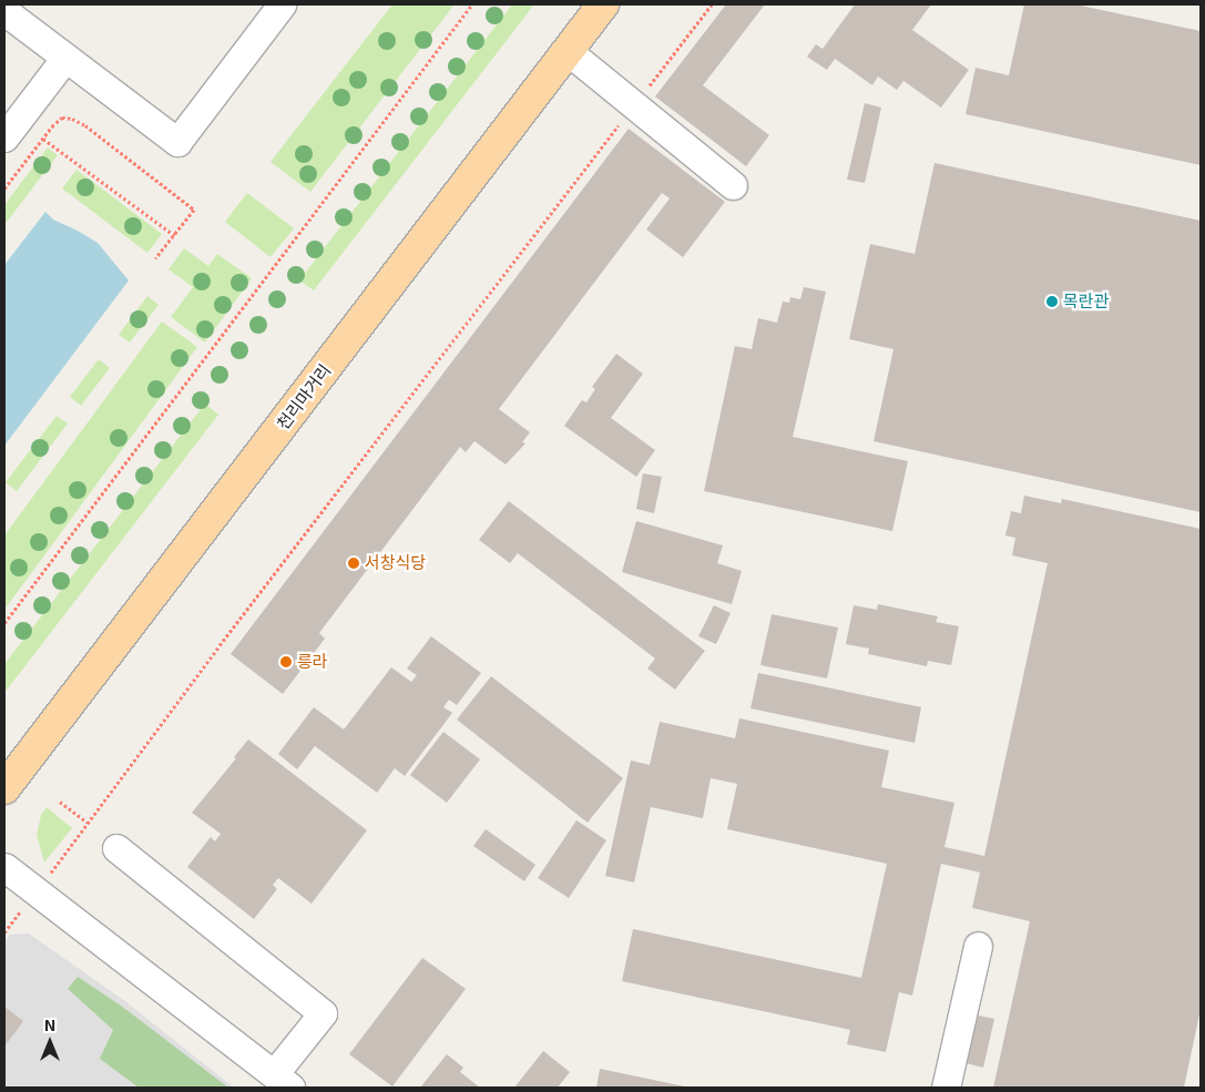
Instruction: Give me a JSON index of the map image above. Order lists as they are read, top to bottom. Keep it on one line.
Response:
{"streets":{"main road":["천리마거리"]},"places":["목란관","서창식당","릉라"],"north":"top"}
